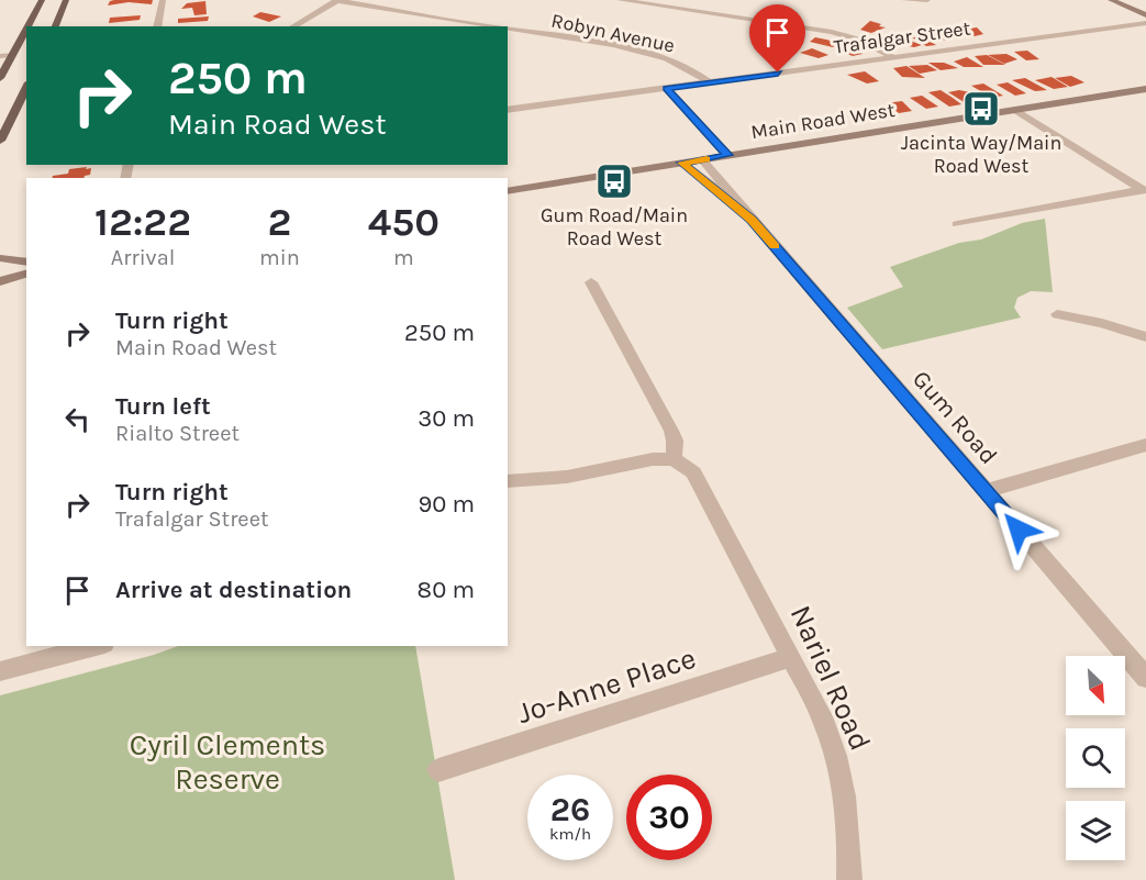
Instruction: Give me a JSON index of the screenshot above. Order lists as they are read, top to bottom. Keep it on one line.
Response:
{"streets":{"street":["Robyn Avenue","Trafalgar Street","Main Road West","Gum Road","Nariel Road","Jo-Anne Place"]},"crossings":[["Robyn Avenue","Trafalgar Street"],["Main Road West","Gum Road"],["Nariel Road","Jo-Anne Place"]],"parks":["Cyril Clements Reserve"],"places":{"bus stop":["Jacinta Way/Main Road West","Gum Road/Main Road West"]},"north":"bottom right","page":{"turn":["250 m","Main Road West"],"eta":["12:22","Arrival","2","min","450","m"],"list":[{"name":"Turn right","note":"Main Road West","value":"250 m"},{"name":"Turn left","note":"Rialto Street","value":"30 m"},{"name":"Turn right","note":"Trafalgar Street","value":"90 m"},{"name":"Arrive at destination","value":"80 m"}],"speed":"26 km/h","limit":"30"}}
